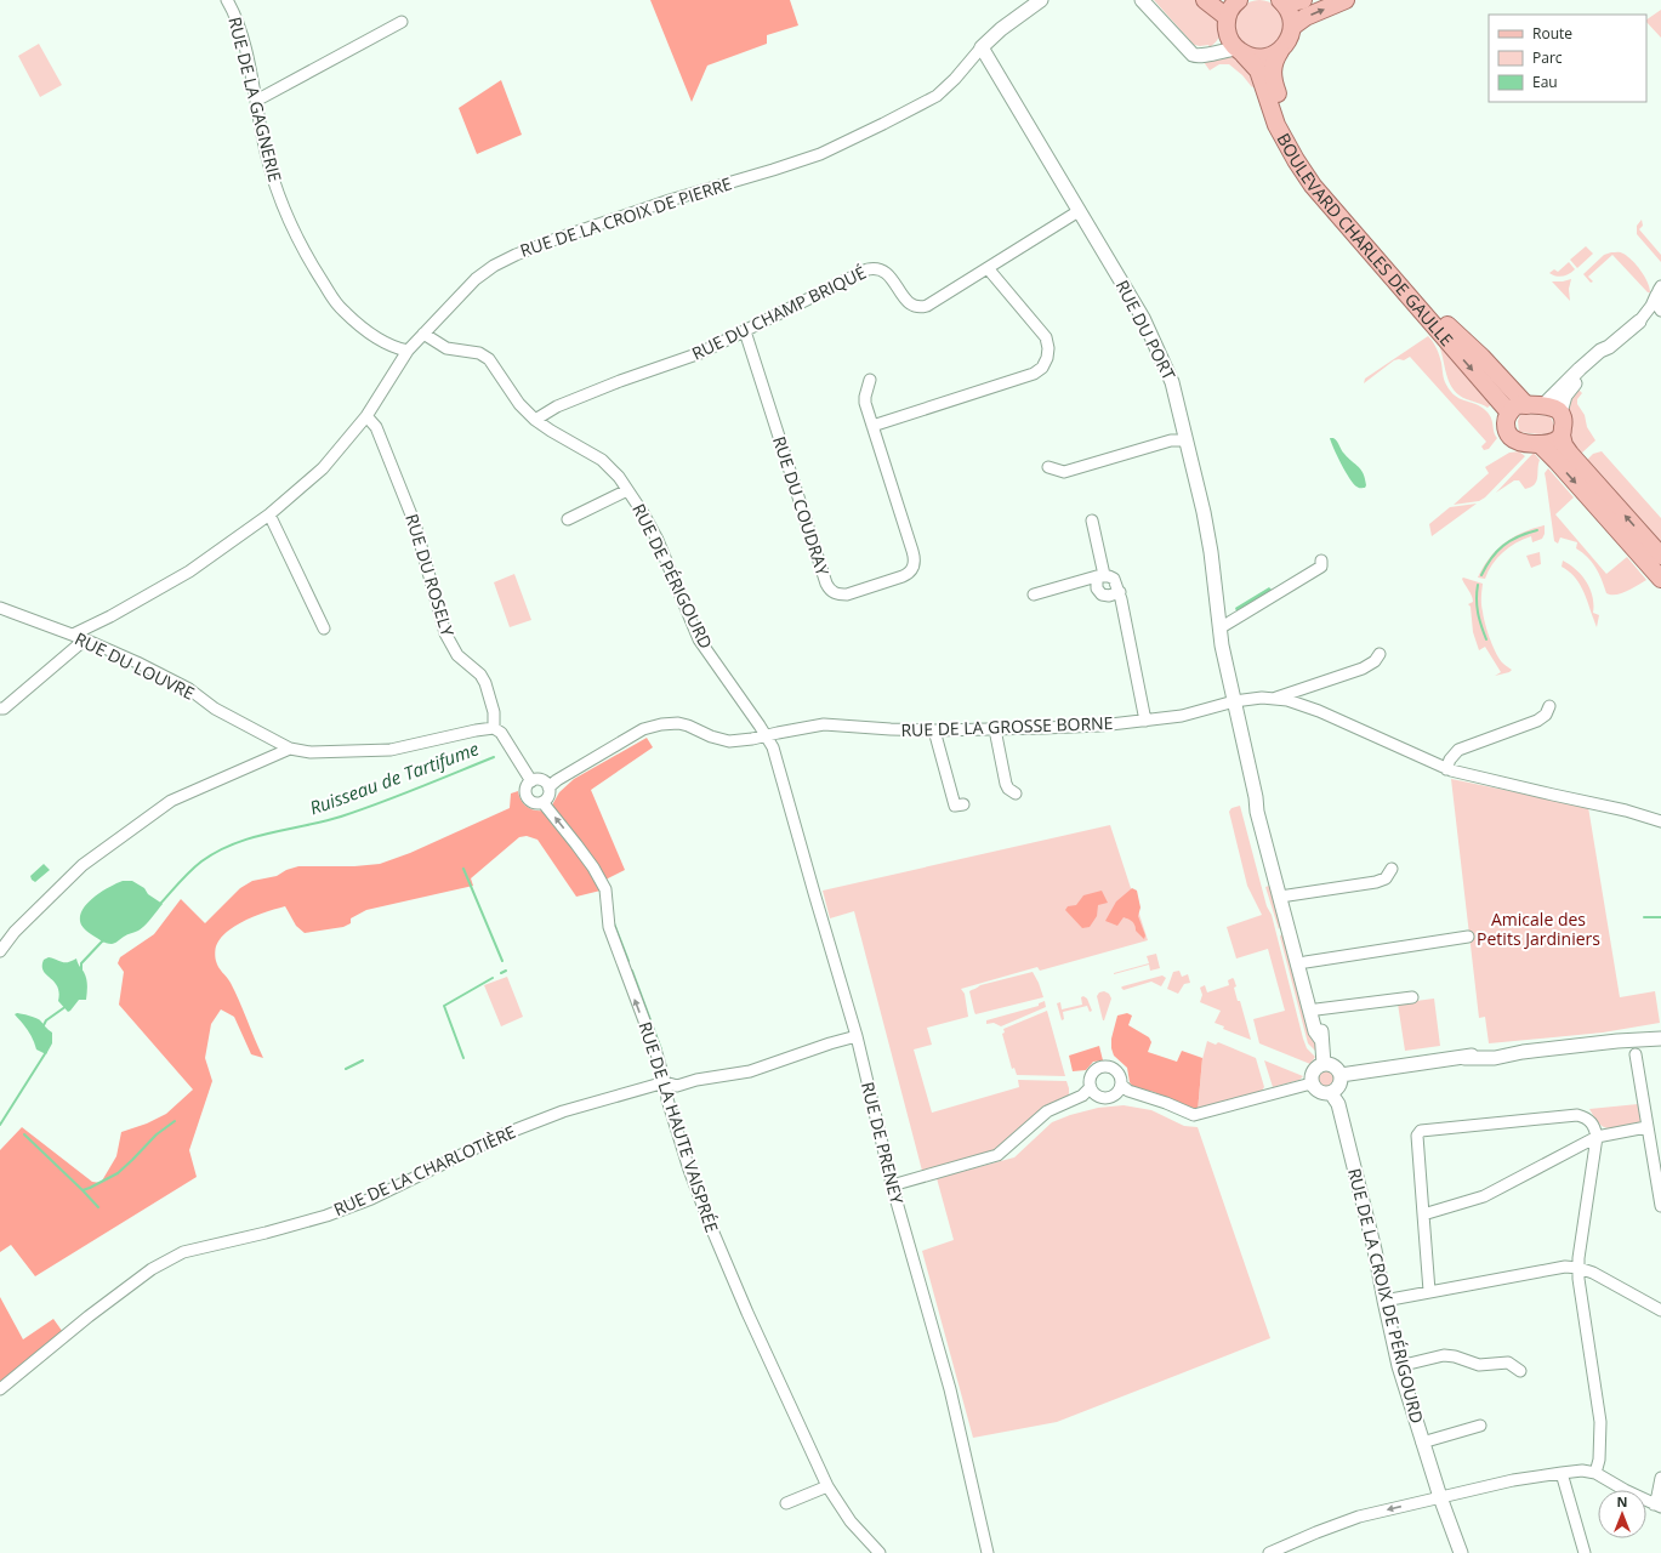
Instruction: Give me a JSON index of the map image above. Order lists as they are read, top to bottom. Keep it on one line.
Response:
{"streets":{"main road":["BOULEVARD CHARLES DE GAULLE"],"street":["RUE DE LA GAGNERIE","RUE DE LA CROIX DE PIERRE","RUE DU CHAMP BRIQUÉ","RUE DU PORT","RUE DU COUDRAY","RUE DU ROSELY","RUE DE PÉRIGOURD","RUE DU LOUVRE","RUE DE LA GROSSE BORNE","RUE DE LA HAUTE VAISPRÉE","RUE DE PRENEY","RUE DE LA CHARLOTIÈRE","RUE DE LA CROIX DE PÉRIGOURD"]},"crossings":[["RUE DE LA GAGNERIE","RUE DE LA CROIX DE PIERRE"],["RUE DE LA CROIX DE PIERRE","RUE DU PORT"],["RUE DE LA CROIX DE PIERRE","RUE DU ROSELY"],["RUE DE LA CROIX DE PIERRE","RUE DE PÉRIGOURD"],["RUE DE LA CROIX DE PIERRE","RUE DU LOUVRE"],["RUE DU CHAMP BRIQUÉ","RUE DU PORT"],["RUE DU CHAMP BRIQUÉ","RUE DU COUDRAY"],["RUE DU CHAMP BRIQUÉ","RUE DE PÉRIGOURD"],["RUE DU PORT","RUE DE LA GROSSE BORNE"],["RUE DE PÉRIGOURD","RUE DE LA GROSSE BORNE"],["RUE DE PÉRIGOURD","RUE DE PRENEY"],["RUE DE LA GROSSE BORNE","RUE DE LA HAUTE VAISPRÉE"],["RUE DE LA GROSSE BORNE","RUE DE PRENEY"],["RUE DE LA HAUTE VAISPRÉE","RUE DE LA CHARLOTIÈRE"],["RUE DE PRENEY","RUE DE LA CHARLOTIÈRE"]],"one_way":["RUE DE LA HAUTE VAISPRÉE"],"water":["Ruisseau de Tartifume"],"parks":["Amicale des Petits Jardiniers"],"legend":["Route","Parc","Eau"],"north":"top"}
